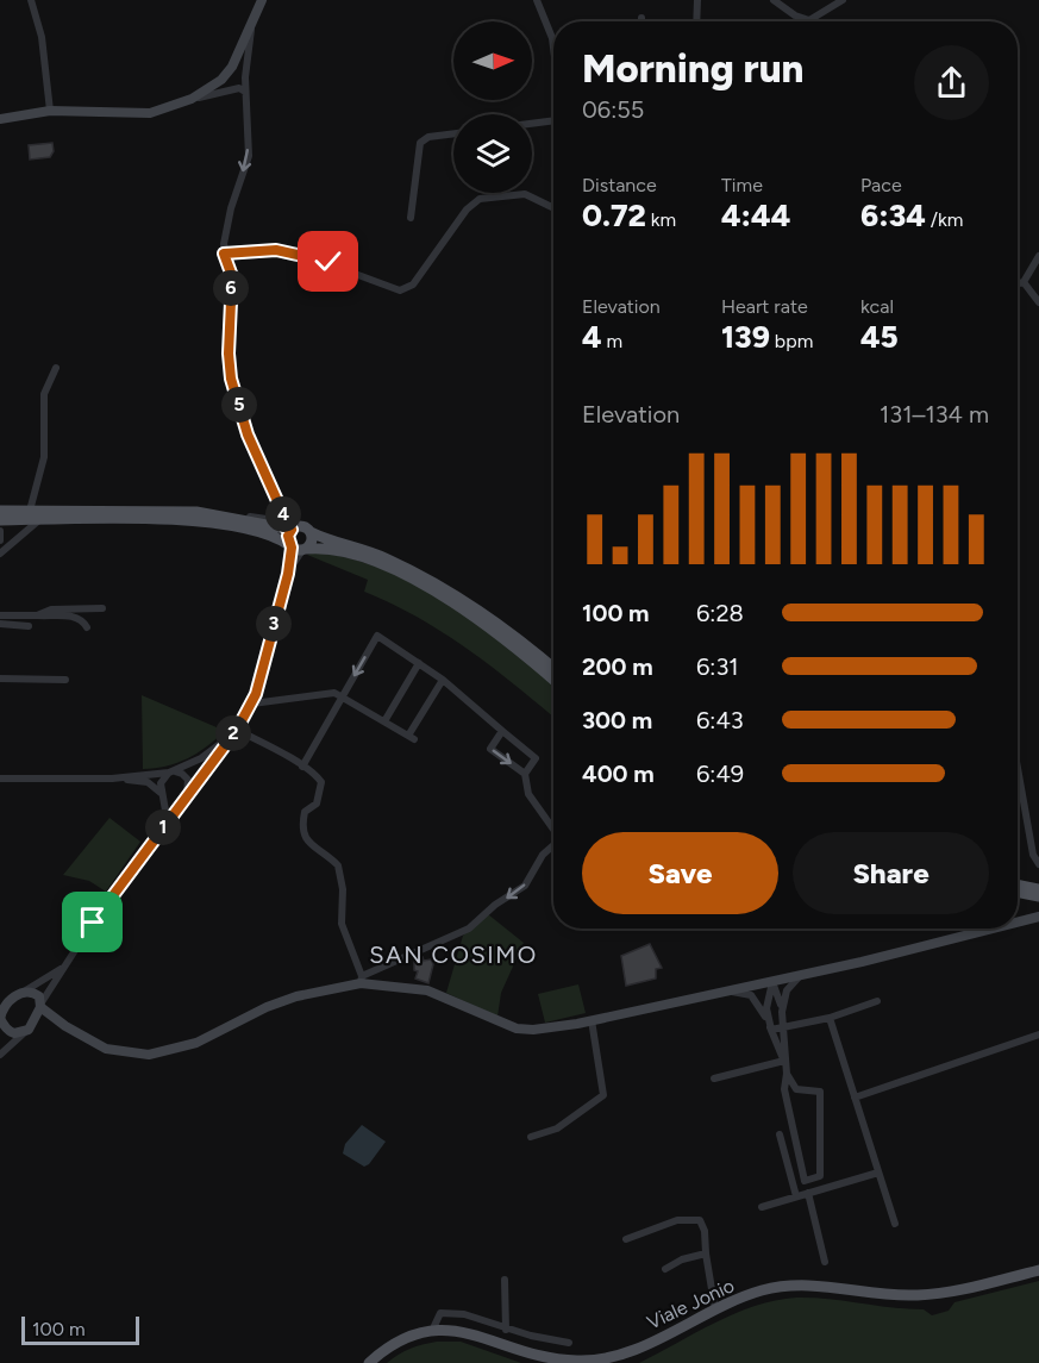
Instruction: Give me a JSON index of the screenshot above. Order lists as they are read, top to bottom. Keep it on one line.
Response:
{"streets":{"main road":["Viale Jonio"]},"districts":["SAN COSIMO"],"scale_bar":"100 m","north":"right","page":{"heading":["Morning run","06:55"],"stats":[["Distance","0.72 km"],["Time","4:44"],["Pace","6:34 /km"],["Elevation","4 m"],["Heart rate","139 bpm"],["kcal","45"]],"pins":["6","5","4","3","2","1"],"chart":["Elevation","131–134 m"],"list":[{"name":"100 m","note":"6:28"},{"name":"200 m","note":"6:31"},{"name":"300 m","note":"6:43"},{"name":"400 m","note":"6:49"}],"buttons":["Save","Share"],"scale":"100 m"}}
